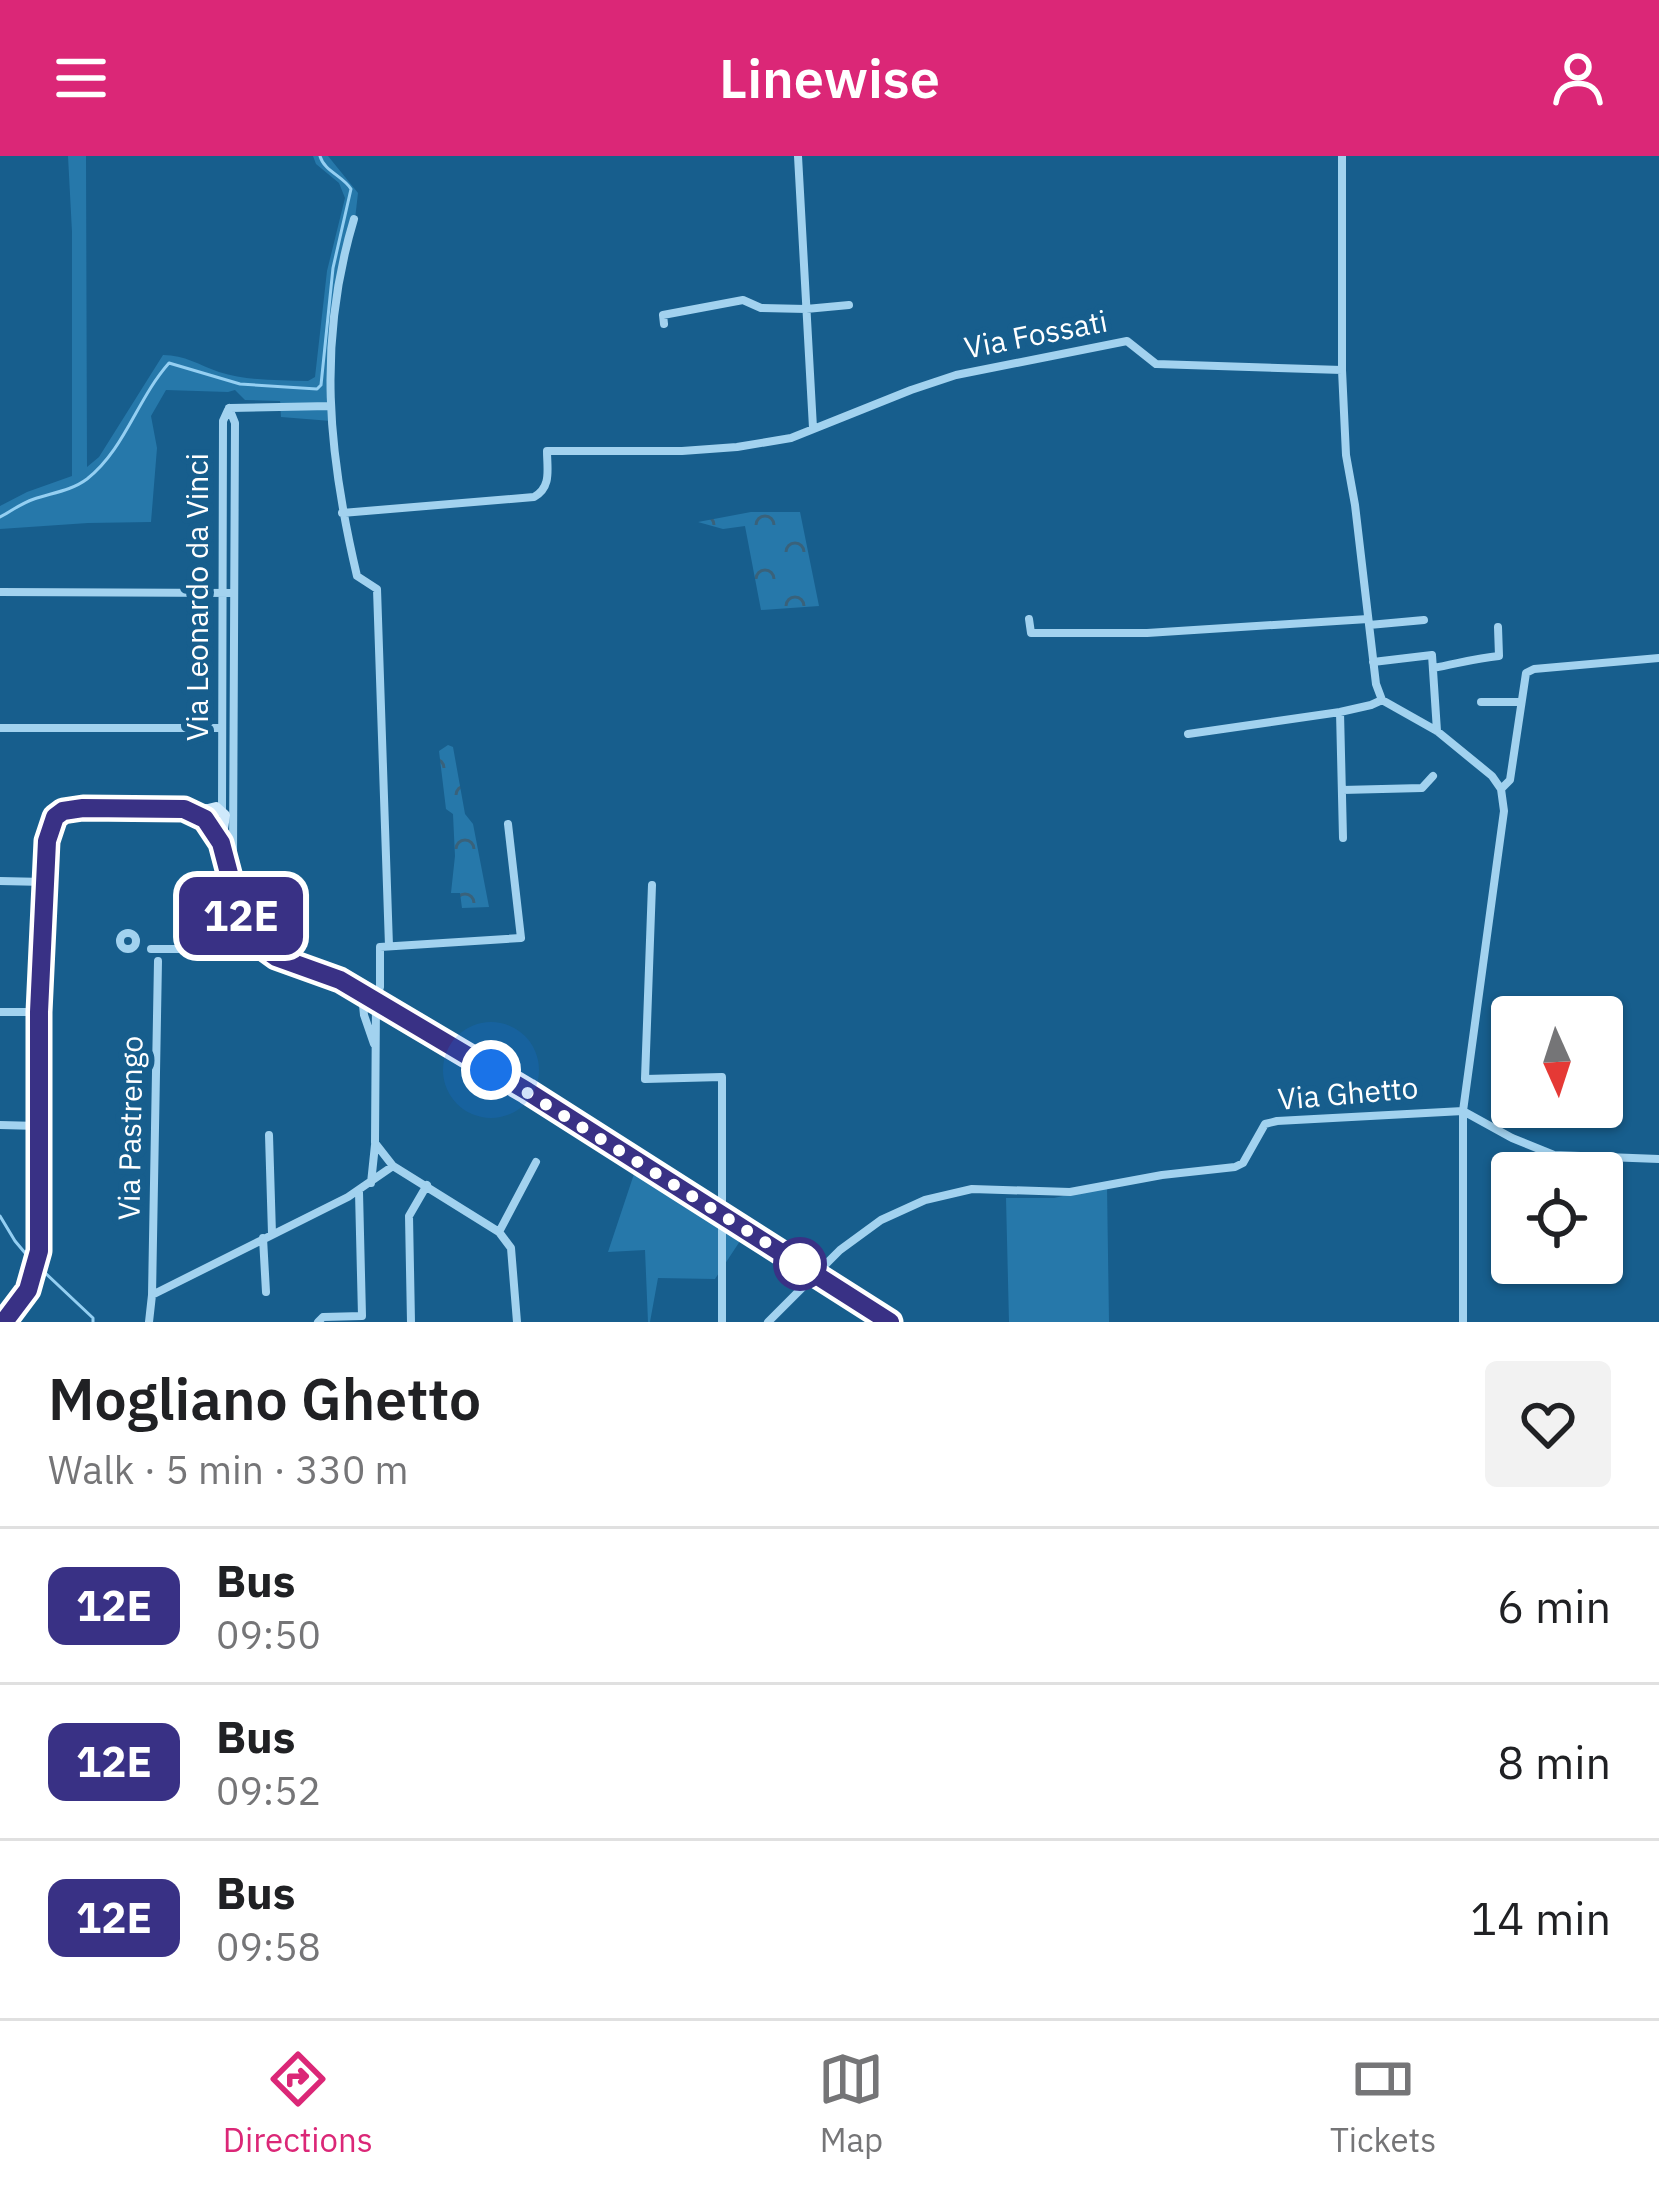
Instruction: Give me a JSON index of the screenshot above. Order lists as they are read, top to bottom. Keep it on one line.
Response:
{"streets":{"street":["Via Fossati","Via Leonardo da Vinci","Via Ghetto","Via Pastrengo"]},"lines":["bus line 12E"],"north":"bottom","page":{"header":"Linewise","on_map":"12E","heading":["Mogliano Ghetto","Walk · 5 min · 330 m"],"list":[{"mark":"12E","name":"Bus","note":"09:50","value":"6 min"},{"mark":"12E","name":"Bus","note":"09:52","value":"8 min"},{"mark":"12E","name":"Bus","note":"09:58","value":"14 min"}],"tabs":["Directions","Map","Tickets"]}}
